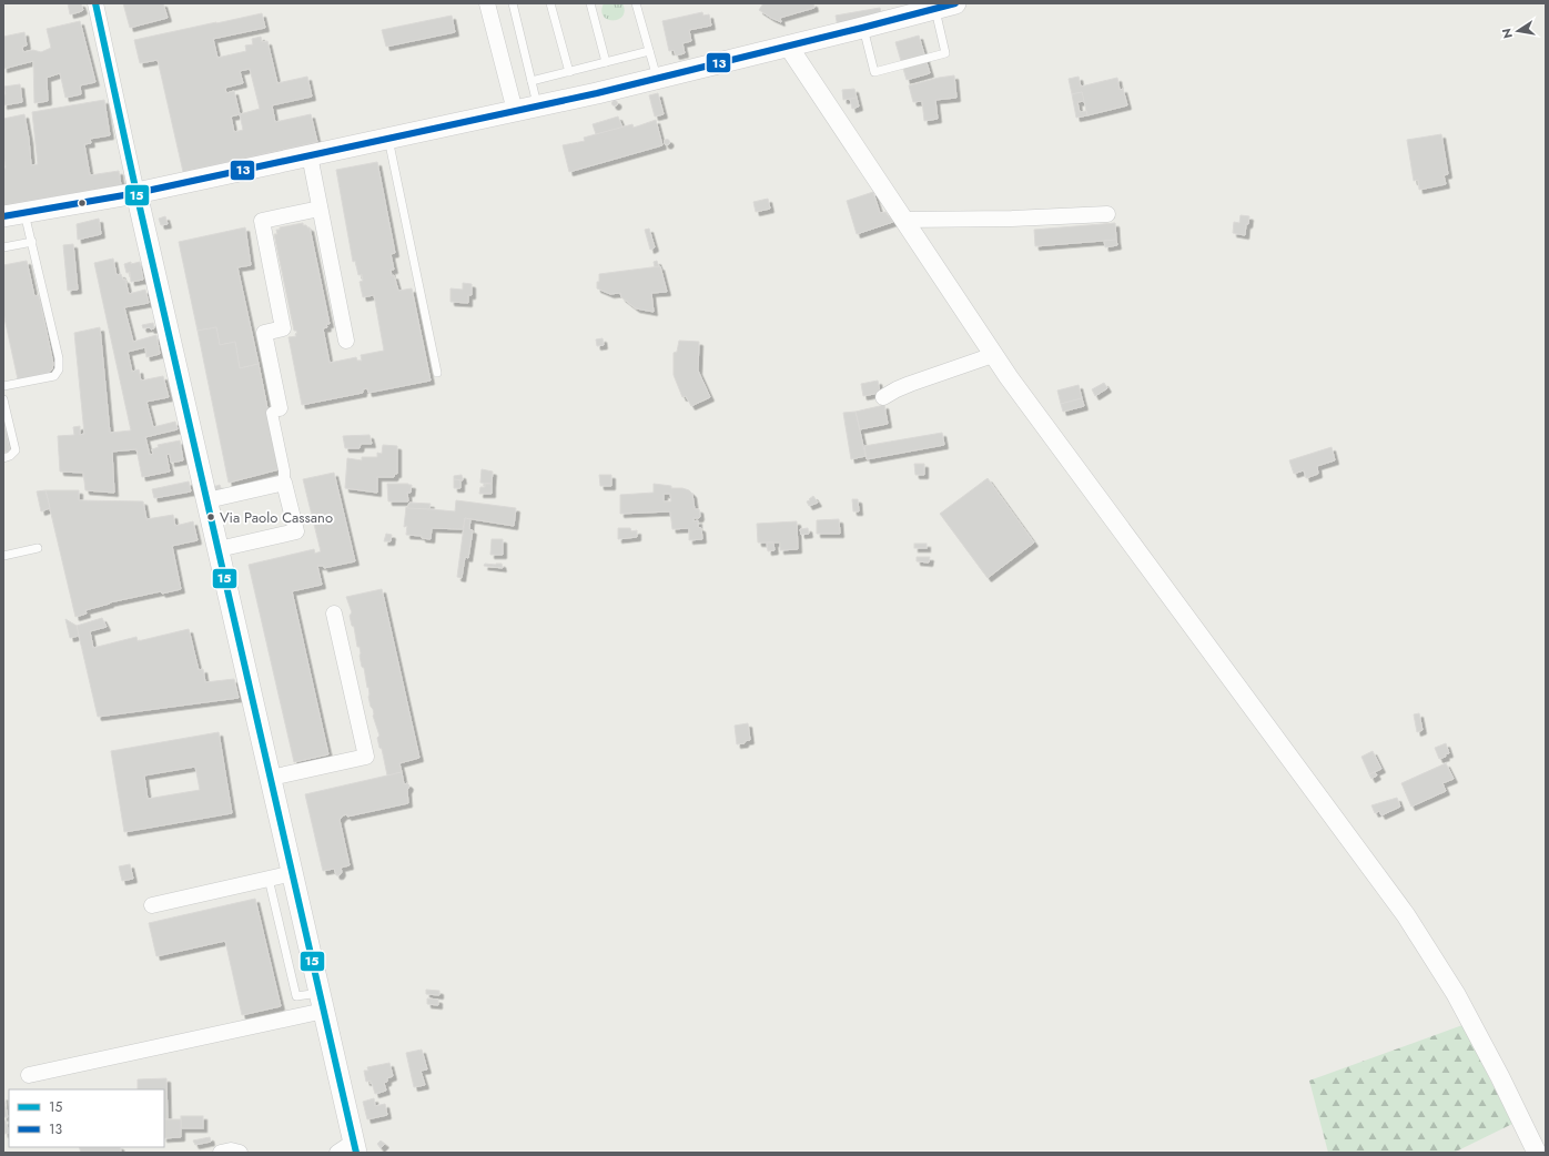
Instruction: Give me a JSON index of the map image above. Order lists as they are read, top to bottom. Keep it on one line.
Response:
{"places":["Via Paolo Cassano"],"lines":["transit line 15","transit line 13"],"legend":["15","13"],"north":"left"}
